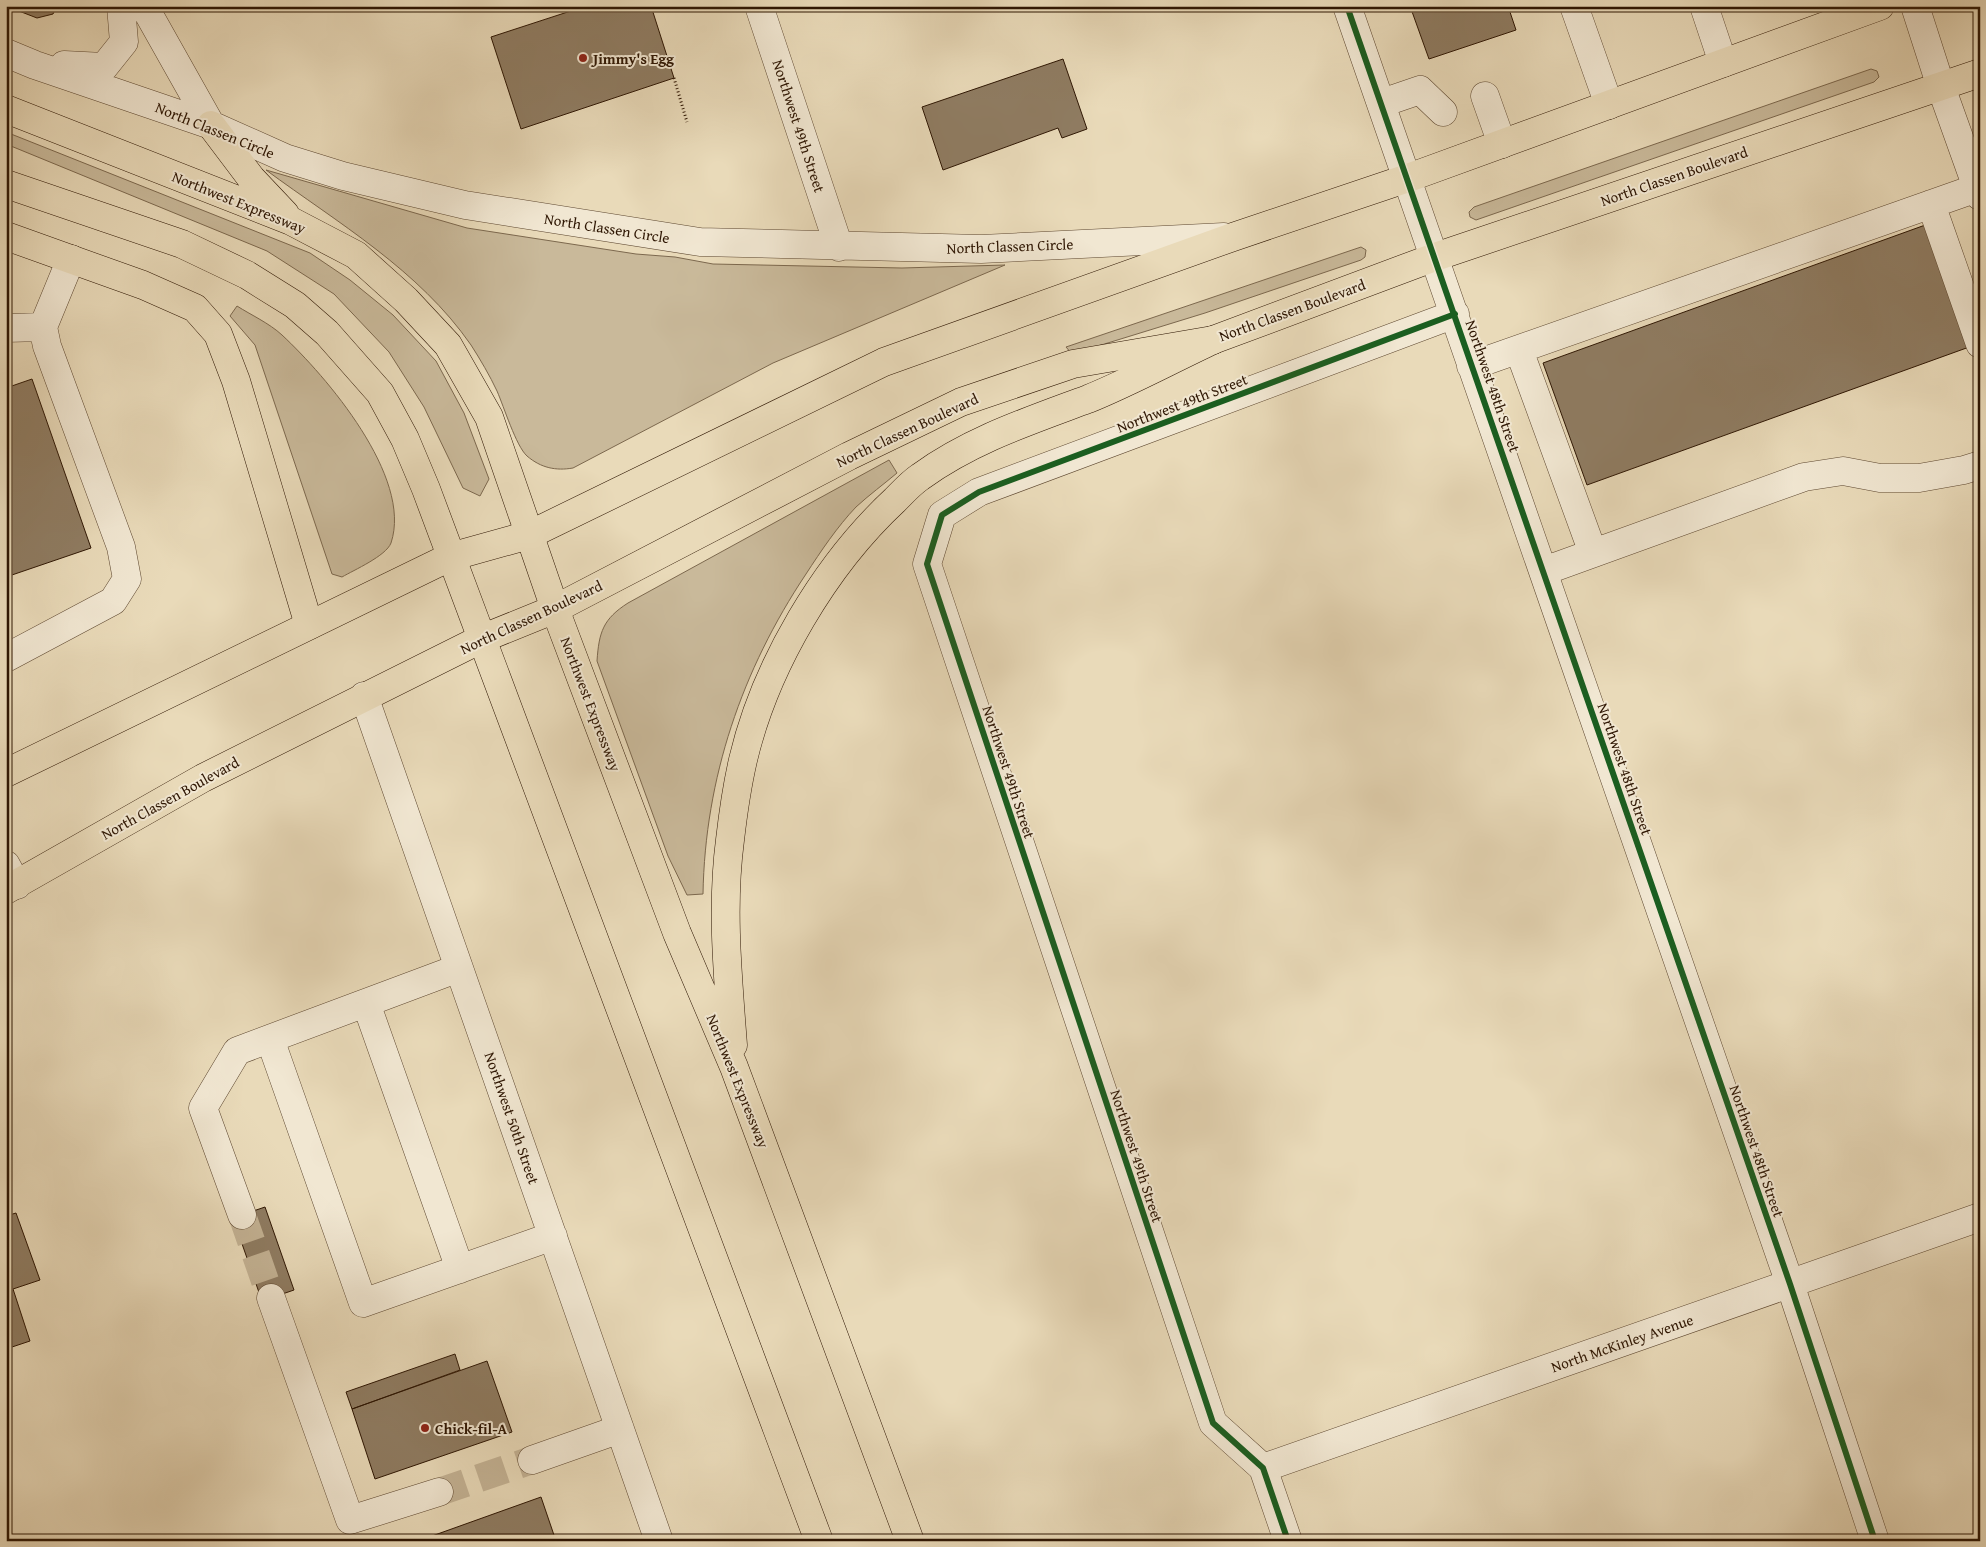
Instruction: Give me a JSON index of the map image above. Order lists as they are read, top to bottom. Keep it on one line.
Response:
{"streets":{"main road":["North Classen Boulevard","Northwest Expressway"],"street":["Northwest 49th Street","North Classen Circle","Northwest 48th Street","Northwest 50th Street","North McKinley Avenue"]},"crossings":[["Northwest 49th Street","North Classen Circle"],["Northwest 49th Street","Northwest 48th Street"],["Northwest 49th Street","North McKinley Avenue"],["North Classen Boulevard","Northwest Expressway"],["North Classen Boulevard","Northwest 48th Street"],["North Classen Boulevard","Northwest 50th Street"],["Northwest 48th Street","North McKinley Avenue"]],"places":["Jimmy's Egg","Chick-fil-A"]}
